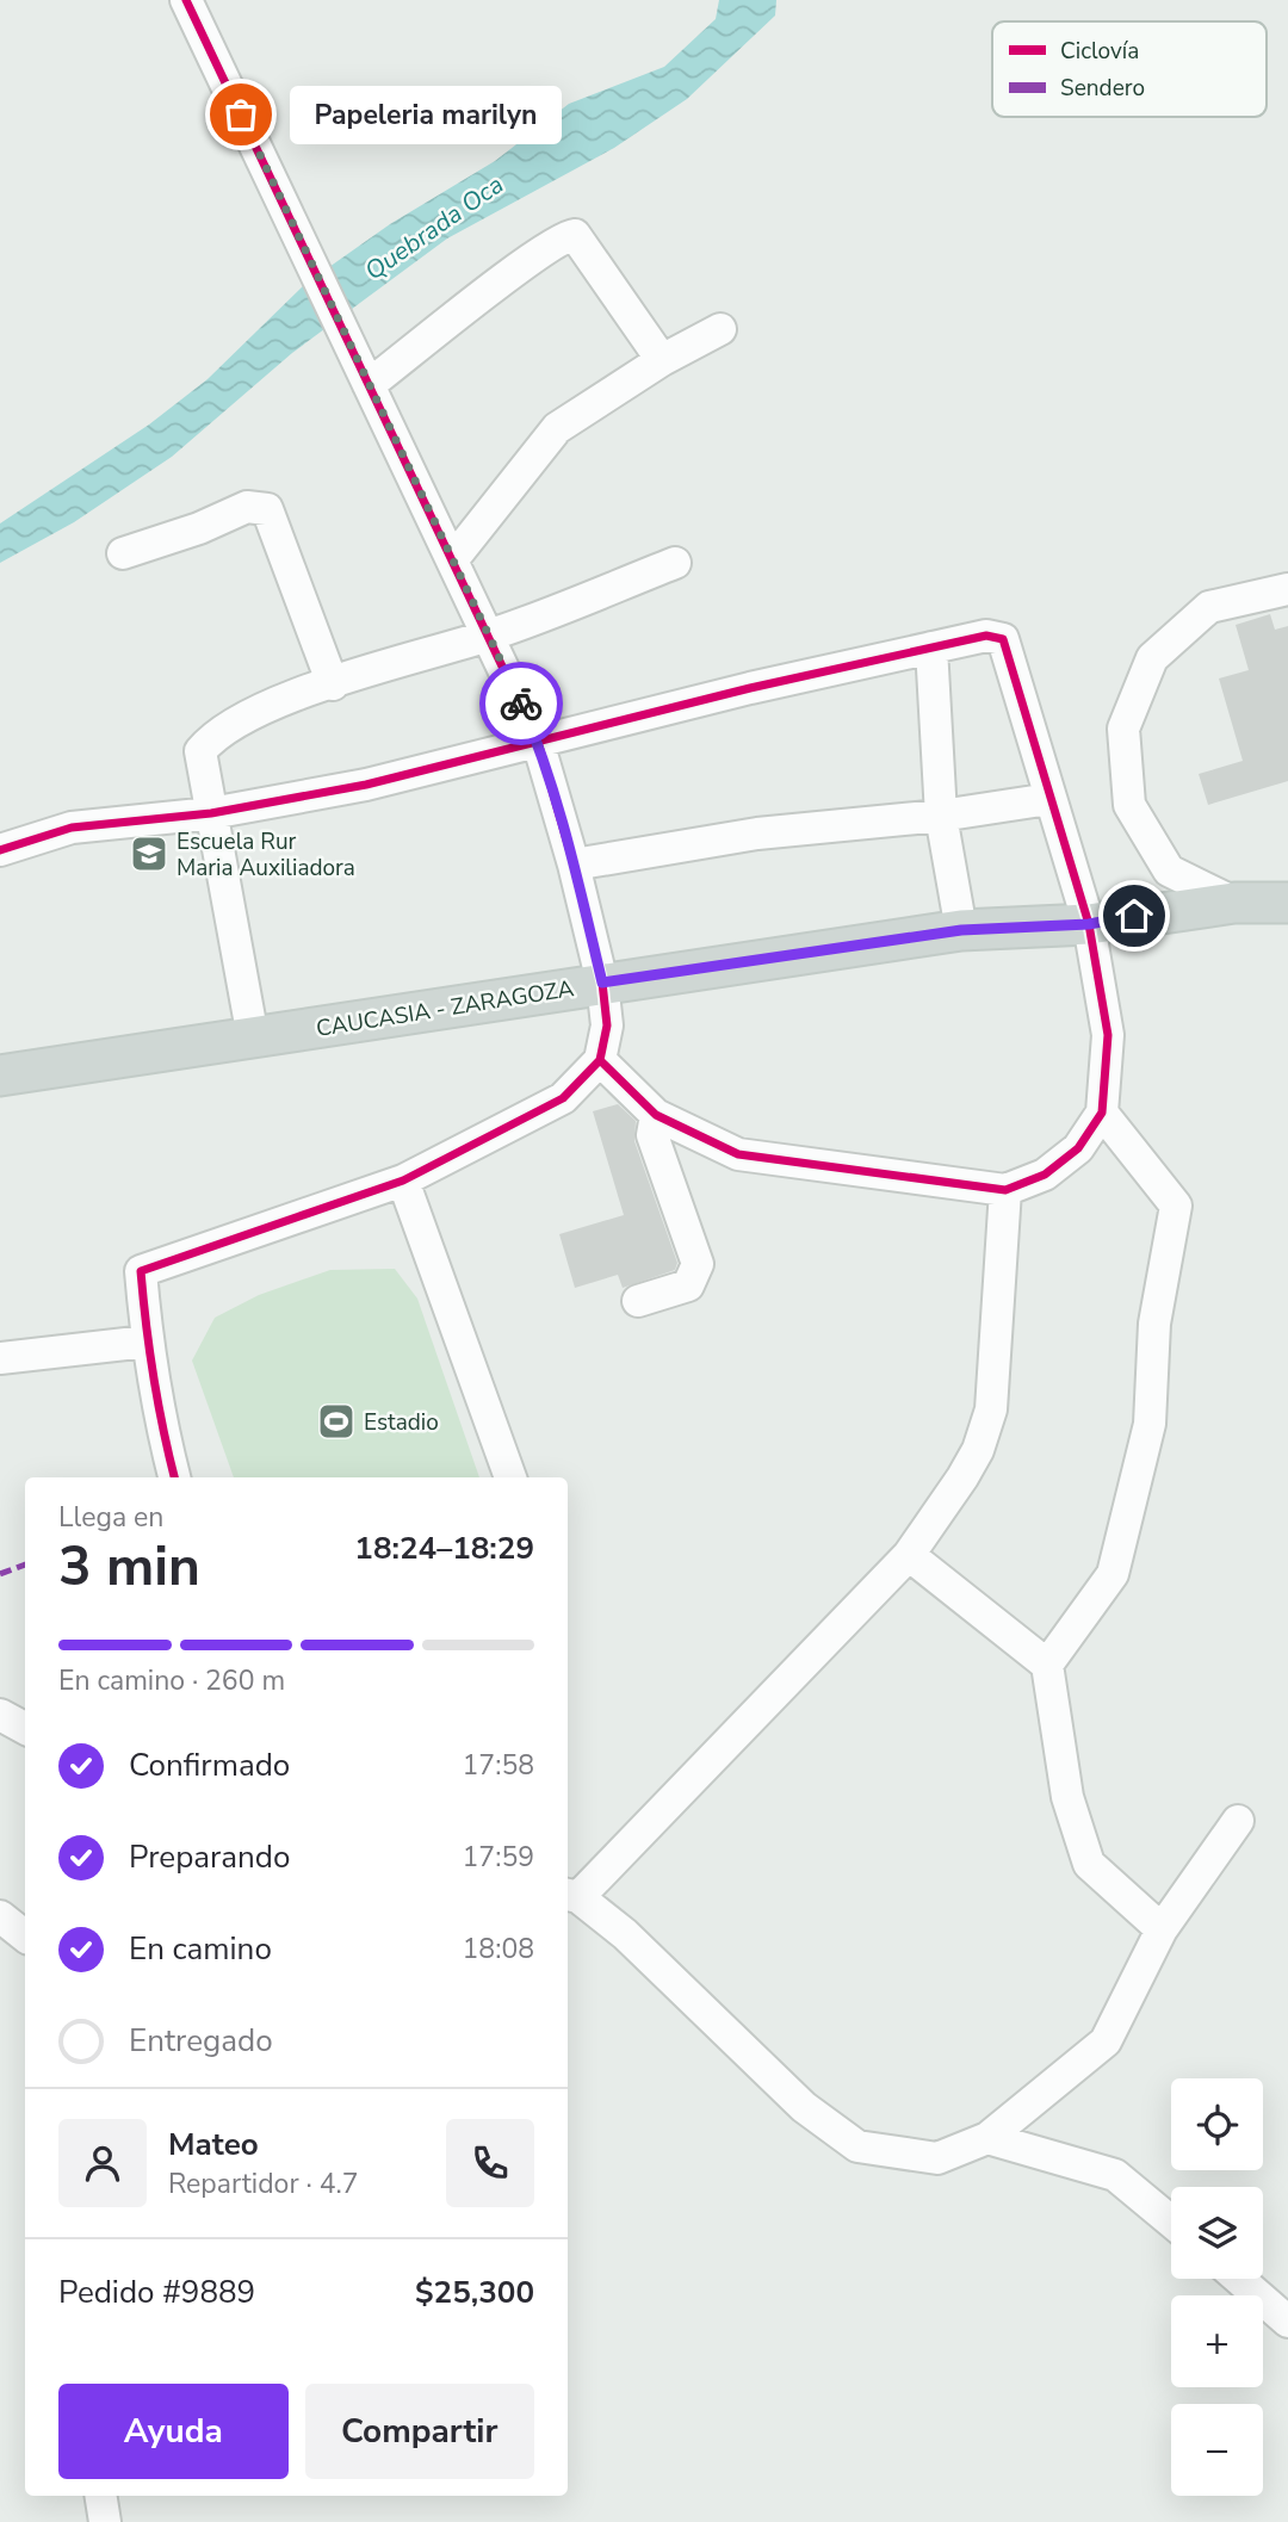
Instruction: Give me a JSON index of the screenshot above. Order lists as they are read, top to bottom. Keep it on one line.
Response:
{"streets":{"main road":["CAUCASIA - ZARAGOZA"]},"water":["Quebrada Oca"],"places":{"other":["Papeleria marilyn"],"school or university":["Escuela Rur Maria Auxiliadora"],"sports":["Estadio"]},"legend":["Ciclovía","Sendero"],"page":{"bubble":"Papeleria marilyn","heading":["3 min","Llega en","18:24–18:29"],"panel":["Mateo","Repartidor · 4.7","Pedido #9889","$25,300"],"bar":"En camino · 260 m","list":[["Confirmado","17:58"],["Preparando","17:59"],["En camino","18:08"],"Entregado"],"map_buttons":["+","−"],"buttons":["Ayuda","Compartir"]}}
